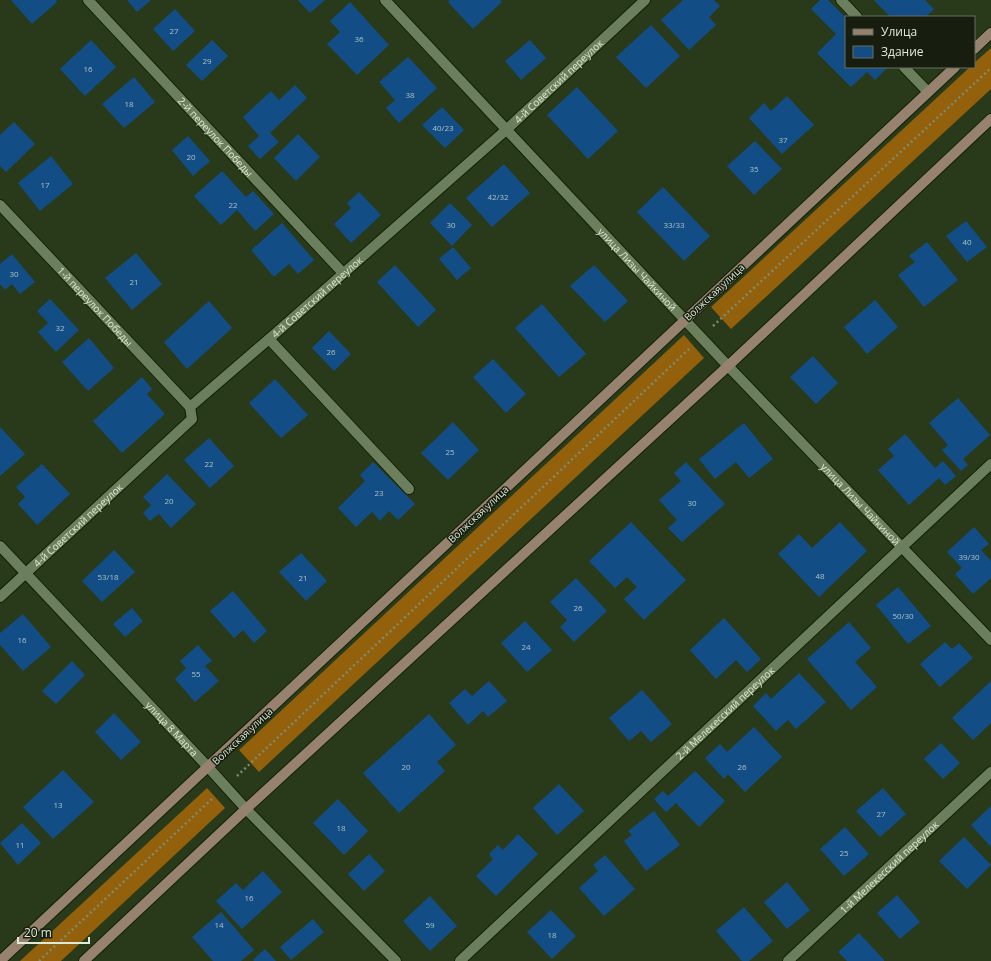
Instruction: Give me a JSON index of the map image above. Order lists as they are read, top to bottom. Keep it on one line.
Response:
{"streets":{"main road":["Волжская улица"],"street":["4-й Советский переулок","2-й переулок Победы","улица Лизы Чайкиной","1-й переулок Победы","2-й Мелекесский переулок","улица 8 Марта","1-й Мелекесский переулок"]},"crossings":[["4-й Советский переулок","2-й переулок Победы"],["4-й Советский переулок","улица Лизы Чайкиной"],["4-й Советский переулок","1-й переулок Победы"],["4-й Советский переулок","улица 8 Марта"],["улица Лизы Чайкиной","Волжская улица"],["улица Лизы Чайкиной","2-й Мелекесский переулок"],["Волжская улица","улица 8 Марта"]],"house_numbers":["27","36","29","16","38","18","40/23","37","20","35","17","42/32","22","30","33/33","40","30","21","32","26","25","22","23","20","30","39/30","48","53/18","21","26","50/30","16","24","55","20","26","13","27","18","11","25","16","14","59","18"],"legend":["Улица","Здание"],"scale_bar":"20 m"}
